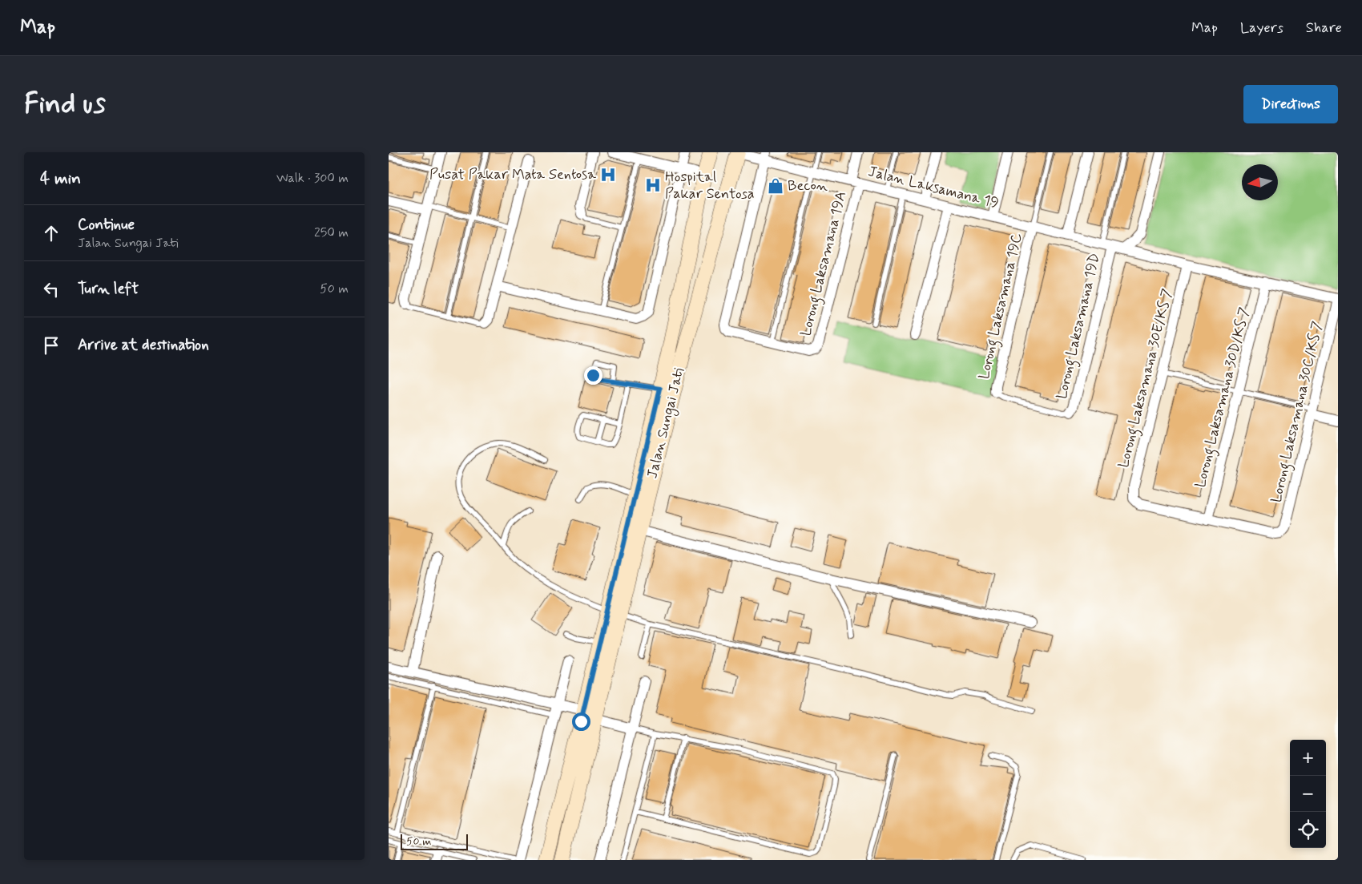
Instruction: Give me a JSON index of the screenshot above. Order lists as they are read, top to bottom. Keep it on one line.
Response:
{"streets":{"main road":["Jalan Sungai Jati"],"street":["Jalan Laksamana 19","Lorong Laksamana 19A","Lorong Laksamana 19C","Lorong Laksamana 19D","Lorong Laksamana 30E/KS 7","Lorong Laksamana 30D/KS 7","Lorong Laksamana 30C/KS 7"]},"crossings":[["Jalan Laksamana 19","Lorong Laksamana 19A"],["Jalan Laksamana 19","Lorong Laksamana 19C"],["Jalan Laksamana 19","Lorong Laksamana 19D"],["Jalan Laksamana 19","Lorong Laksamana 30E/KS 7"],["Jalan Laksamana 19","Lorong Laksamana 30D/KS 7"],["Jalan Laksamana 19","Jalan Sungai Jati"],["Lorong Laksamana 30E/KS 7","Lorong Laksamana 30D/KS 7"],["Lorong Laksamana 30E/KS 7","Lorong Laksamana 30C/KS 7"],["Lorong Laksamana 30D/KS 7","Lorong Laksamana 30C/KS 7"]],"places":{"hospital":["Pusat Pakar Mata Sentosa","Hospital Pakar Sentosa"],"shop":["Becon"]},"scale_bar":"50 m","north":"left","page":{"header":"Map","nav":["Map","Layers","Share"],"buttons":"Directions","title":"Find us","heading":["4 min","Walk · 300 m"],"list":[["Continue","Jalan Sungai Jati","250 m"],["Turn left","50 m"],"Arrive at destination"],"map_buttons":["+","−"],"scale":"50 m"}}
